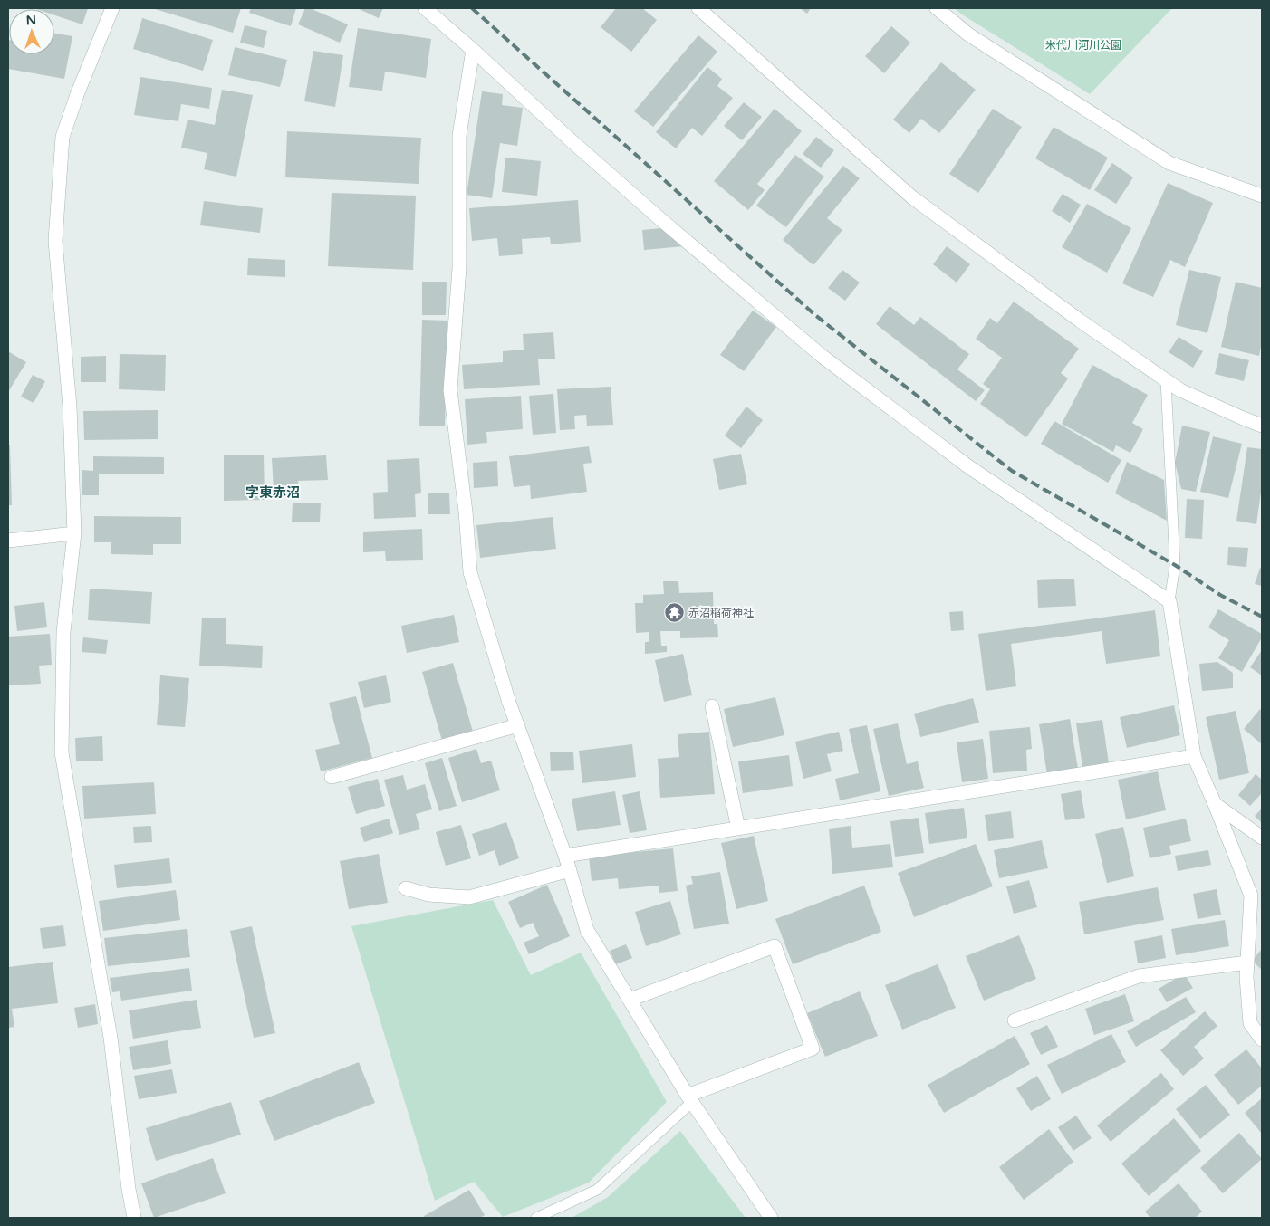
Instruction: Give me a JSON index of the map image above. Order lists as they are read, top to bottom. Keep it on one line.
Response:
{"districts":["字東赤沼"],"parks":["米代川河川公園"],"places":{"temple":["赤沼稲荷神社"]},"north":"top"}
